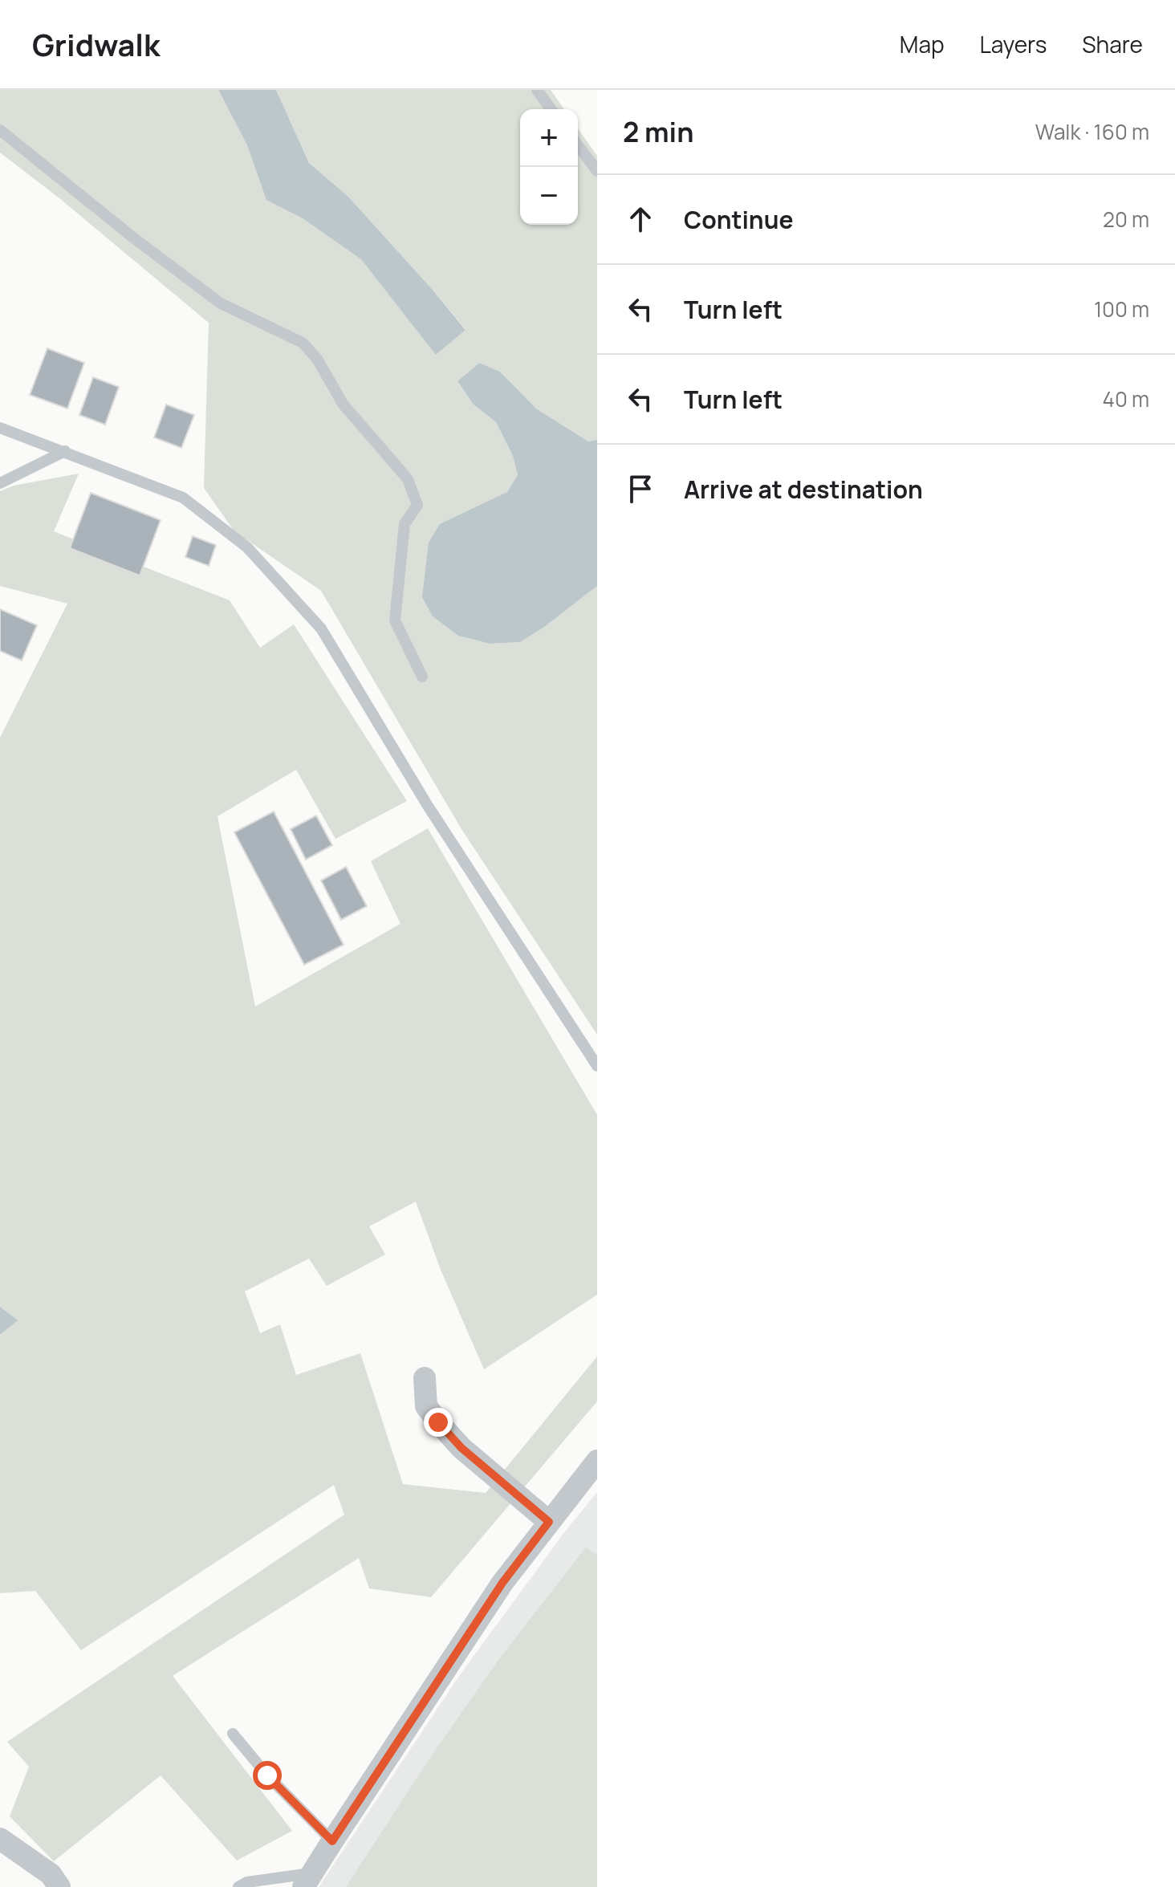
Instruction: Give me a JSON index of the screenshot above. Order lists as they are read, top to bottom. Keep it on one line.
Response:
{"page":{"header":"Gridwalk","nav":["Map","Layers","Share"],"heading":["2 min","Walk · 160 m"],"map_buttons":["+","−"],"list":[["Continue","20 m"],["Turn left","100 m"],["Turn left","40 m"],"Arrive at destination"]}}
